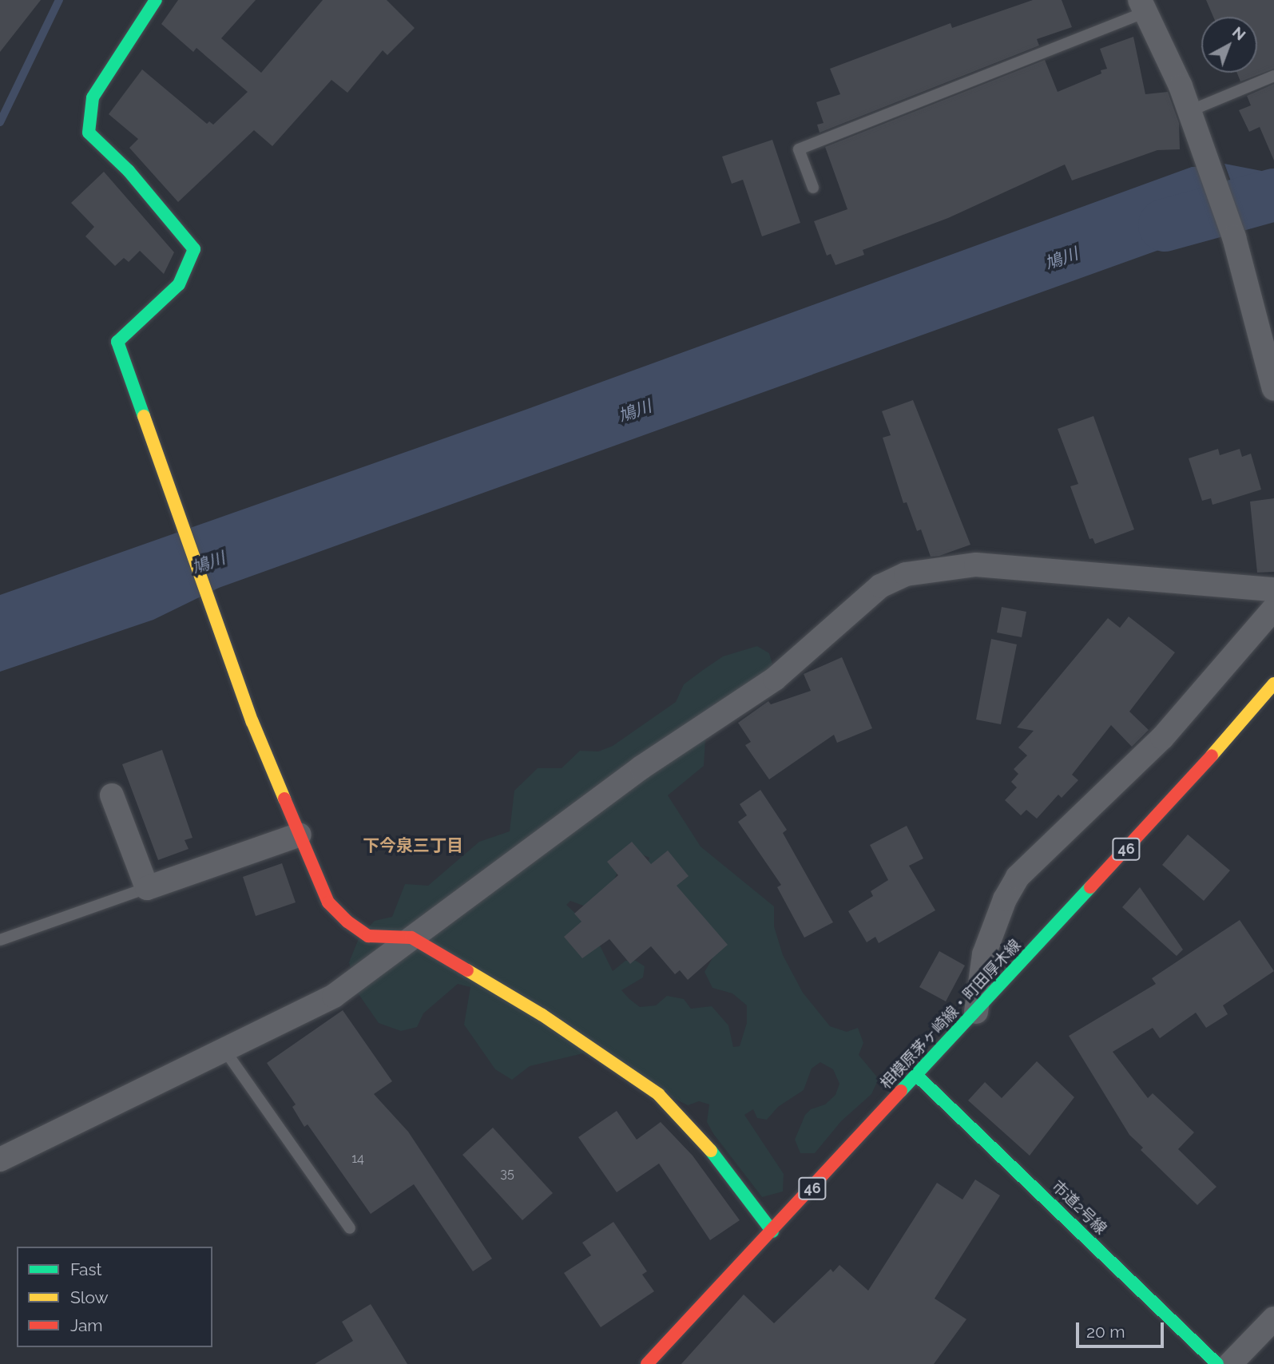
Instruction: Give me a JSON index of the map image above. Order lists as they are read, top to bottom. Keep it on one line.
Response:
{"streets":{"street":["46","相模原茅ヶ崎線・町田厚木線","市道2号線"]},"crossings":[["相模原茅ヶ崎線・町田厚木線","市道2号線"]],"districts":["下今泉三丁目"],"water":["鳩川"],"house_numbers":["14","35"],"legend":["Fast","Slow","Jam"],"scale_bar":"20 m","north":"top right"}
